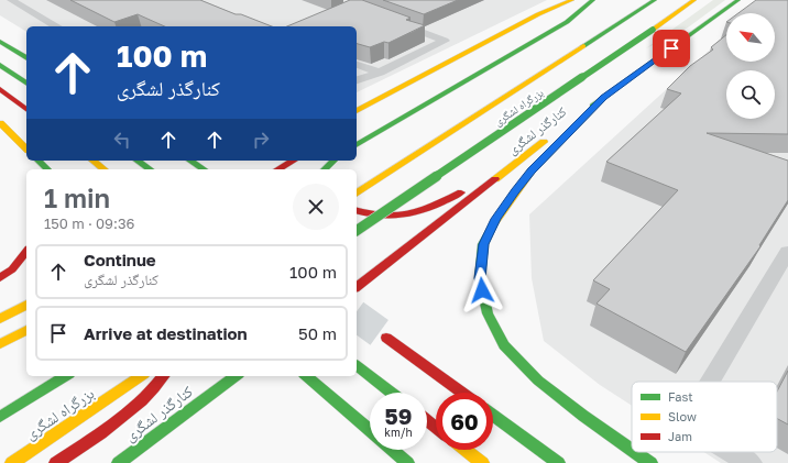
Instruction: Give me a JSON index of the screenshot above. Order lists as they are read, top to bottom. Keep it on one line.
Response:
{"streets":{"main road":["بزرگراه لشگری","کنارگذر لشگری"]},"legend":["Fast","Slow","Jam"],"north":"top left","page":{"turn":["100 m","کنارگذر لشگری"],"heading":["1 min","150 m · 09:36"],"list":[{"name":"Continue","note":"کنارگذر لشگری","value":"100 m"},{"name":"Arrive at destination","value":"50 m"}],"speed":"59 km/h","limit":"60"}}
